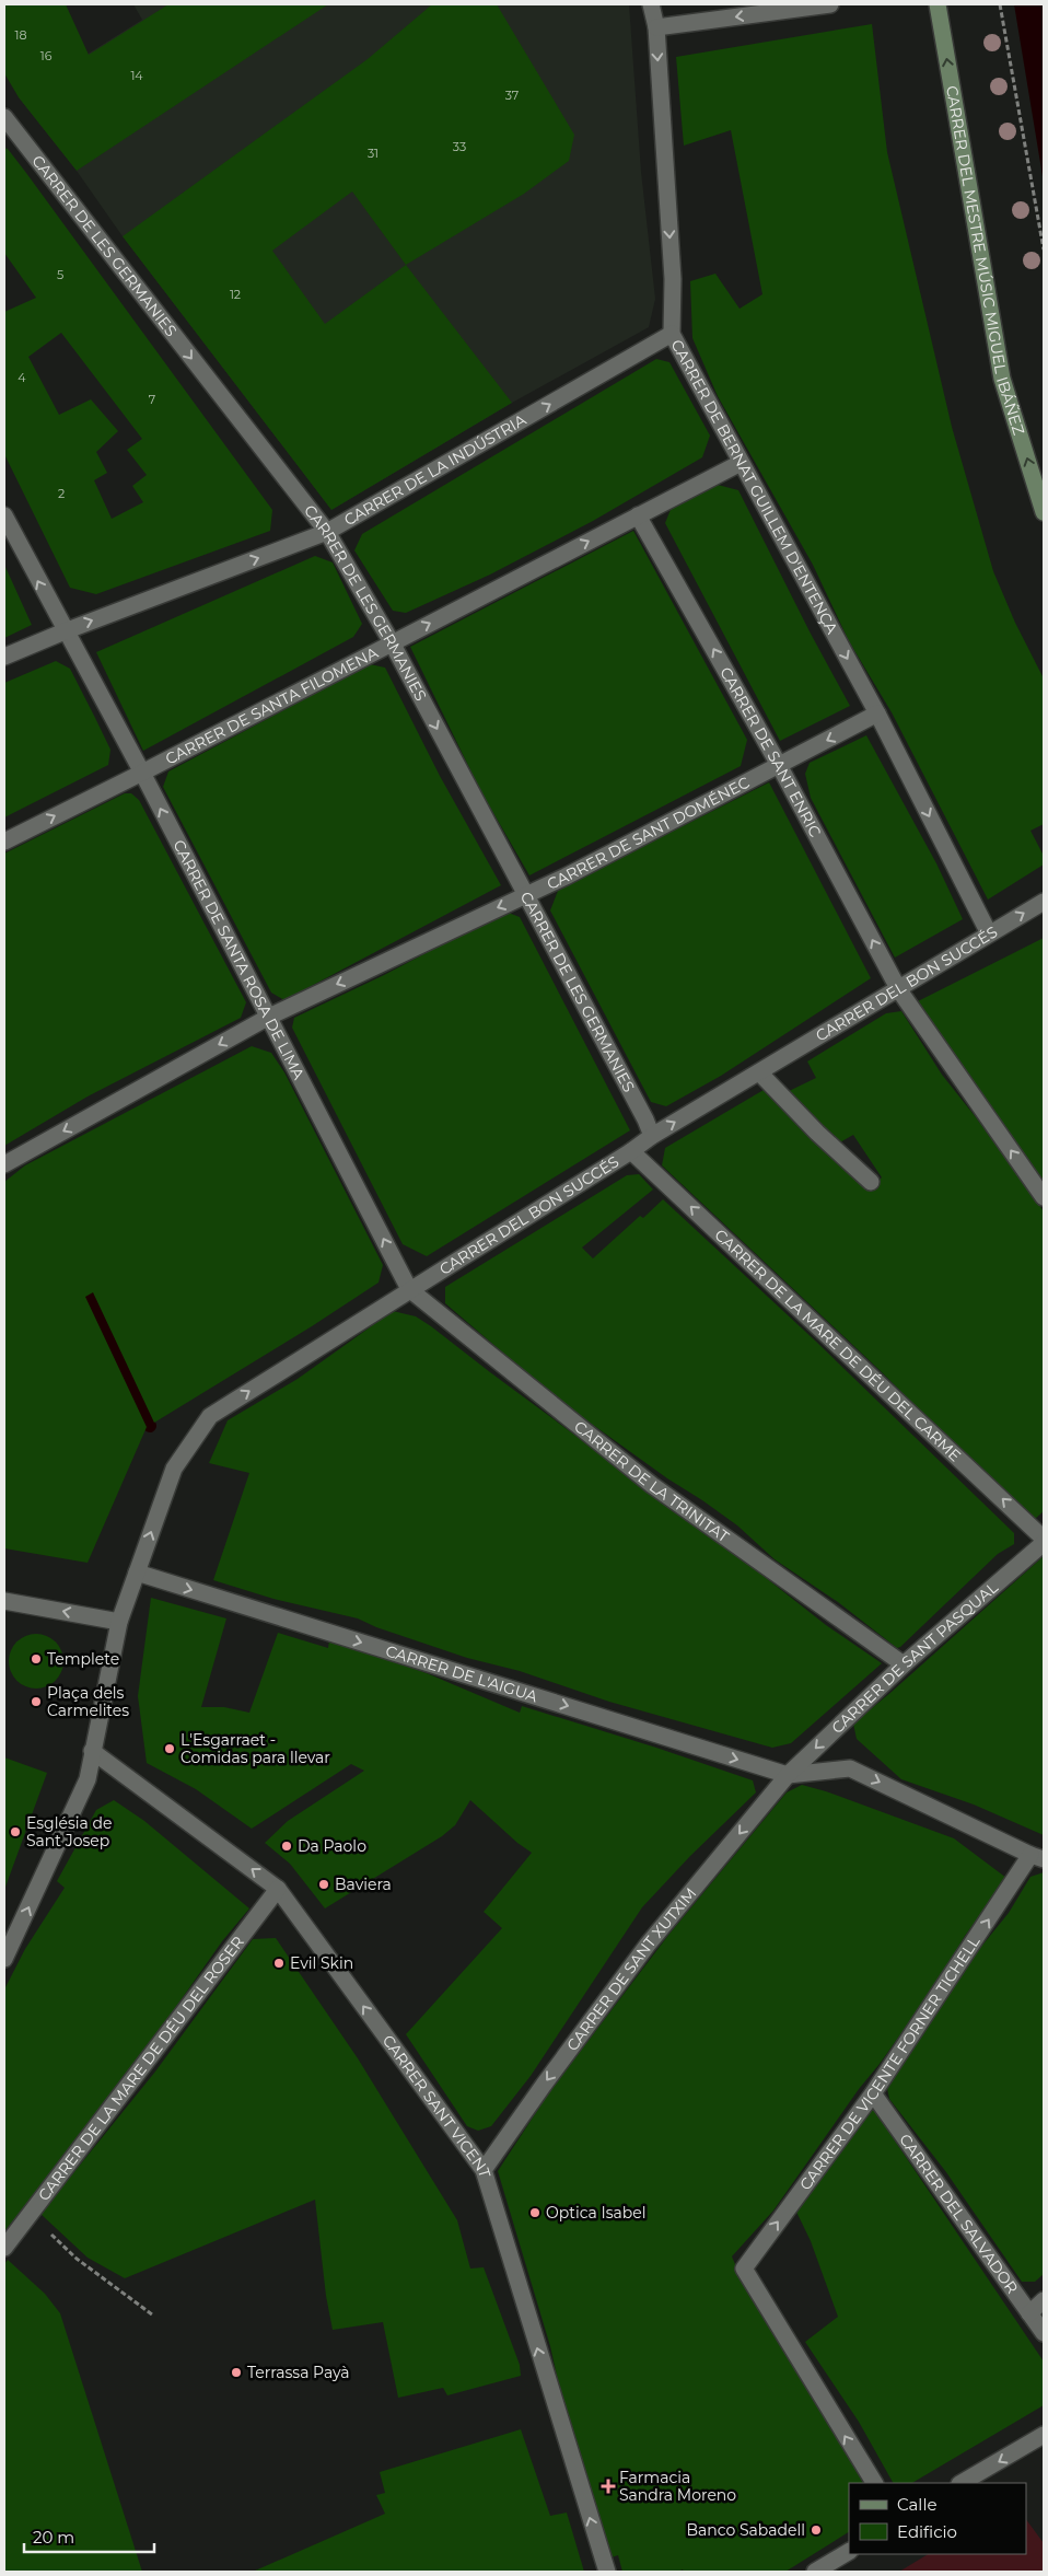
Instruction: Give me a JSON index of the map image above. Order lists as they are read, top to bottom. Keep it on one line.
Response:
{"streets":{"street":["CARRER DE LES GERMANIES","CARRER DEL MESTRE MÚSIC MIGUEL IBÁÑEZ","CARRER DE LA INDÚSTRIA","CARRER DE BERNAT GUILLEM D'ENTENÇA","CARRER DE SANTA FILOMENA","CARRER DE SANT ENRIC","CARRER DE SANT DOMÉNEC","CARRER DE SANTA ROSA DE LIMA","CARRER DEL BON SUCCÉS","CARRER DE LA MARE DE DÉU DEL CARME","CARRER DE LA TRINITAT","CARRER DE SANT PASQUAL","CARRER DE L'AIGUA","CARRER DE SANT XUTXIM","CARRER DE VICENTE FORNER TICHELL","CARRER DE LA MARE DE DÉU DEL ROSER","CARRER SANT VICENT","CARRER DEL SALVADOR"]},"crossings":[["CARRER DE LES GERMANIES","CARRER DE LA INDÚSTRIA"],["CARRER DE LES GERMANIES","CARRER DE SANTA FILOMENA"],["CARRER DE LES GERMANIES","CARRER DE SANT DOMÉNEC"],["CARRER DE LES GERMANIES","CARRER DEL BON SUCCÉS"],["CARRER DE LA INDÚSTRIA","CARRER DE BERNAT GUILLEM D'ENTENÇA"],["CARRER DE LA INDÚSTRIA","CARRER DE SANTA ROSA DE LIMA"],["CARRER DE BERNAT GUILLEM D'ENTENÇA","CARRER DE SANTA FILOMENA"],["CARRER DE BERNAT GUILLEM D'ENTENÇA","CARRER DE SANT DOMÉNEC"],["CARRER DE BERNAT GUILLEM D'ENTENÇA","CARRER DEL BON SUCCÉS"],["CARRER DE SANTA FILOMENA","CARRER DE SANT ENRIC"],["CARRER DE SANTA FILOMENA","CARRER DE SANTA ROSA DE LIMA"],["CARRER DE SANT ENRIC","CARRER DE SANT DOMÉNEC"],["CARRER DE SANT ENRIC","CARRER DEL BON SUCCÉS"],["CARRER DE SANT DOMÉNEC","CARRER DE SANTA ROSA DE LIMA"],["CARRER DE SANTA ROSA DE LIMA","CARRER DEL BON SUCCÉS"],["CARRER DE SANTA ROSA DE LIMA","CARRER DE LA TRINITAT"],["CARRER DEL BON SUCCÉS","CARRER DE LA MARE DE DÉU DEL CARME"],["CARRER DEL BON SUCCÉS","CARRER DE LA TRINITAT"],["CARRER DEL BON SUCCÉS","CARRER DE L'AIGUA"],["CARRER DEL BON SUCCÉS","CARRER SANT VICENT"],["CARRER DE LA TRINITAT","CARRER DE SANT PASQUAL"],["CARRER DE SANT PASQUAL","CARRER DE L'AIGUA"],["CARRER DE SANT PASQUAL","CARRER DE SANT XUTXIM"],["CARRER DE L'AIGUA","CARRER DE SANT XUTXIM"],["CARRER DE SANT XUTXIM","CARRER SANT VICENT"],["CARRER DE VICENTE FORNER TICHELL","CARRER DEL SALVADOR"],["CARRER DE LA MARE DE DÉU DEL ROSER","CARRER SANT VICENT"]],"one_way":["CARRER DE LES GERMANIES","CARRER DEL MESTRE MÚSIC MIGUEL IBÁÑEZ","CARRER DE LA INDÚSTRIA","CARRER DE BERNAT GUILLEM D'ENTENÇA","CARRER DE SANTA FILOMENA","CARRER DE SANT ENRIC","CARRER DE SANT DOMÉNEC","CARRER DE SANTA ROSA DE LIMA","CARRER DEL BON SUCCÉS","CARRER DE LA MARE DE DÉU DEL CARME","CARRER DE SANT PASQUAL","CARRER DE L'AIGUA","CARRER DE SANT XUTXIM","CARRER DE VICENTE FORNER TICHELL","CARRER SANT VICENT"],"places":{"other":["Templete","Plaça dels Carmelites","L'Esgarraet - Comidas para llevar","Església de Sant Josep","Da Paolo","Baviera","Evil Skin","Optica Isabel","Terrassa Payà","Banco Sabadell"],"health":["Farmacia Sandra Moreno"]},"house_numbers":["18","16","14","37","33","31","5","12","4","7","2"],"legend":["Calle","Edificio"],"scale_bar":"20 m"}
